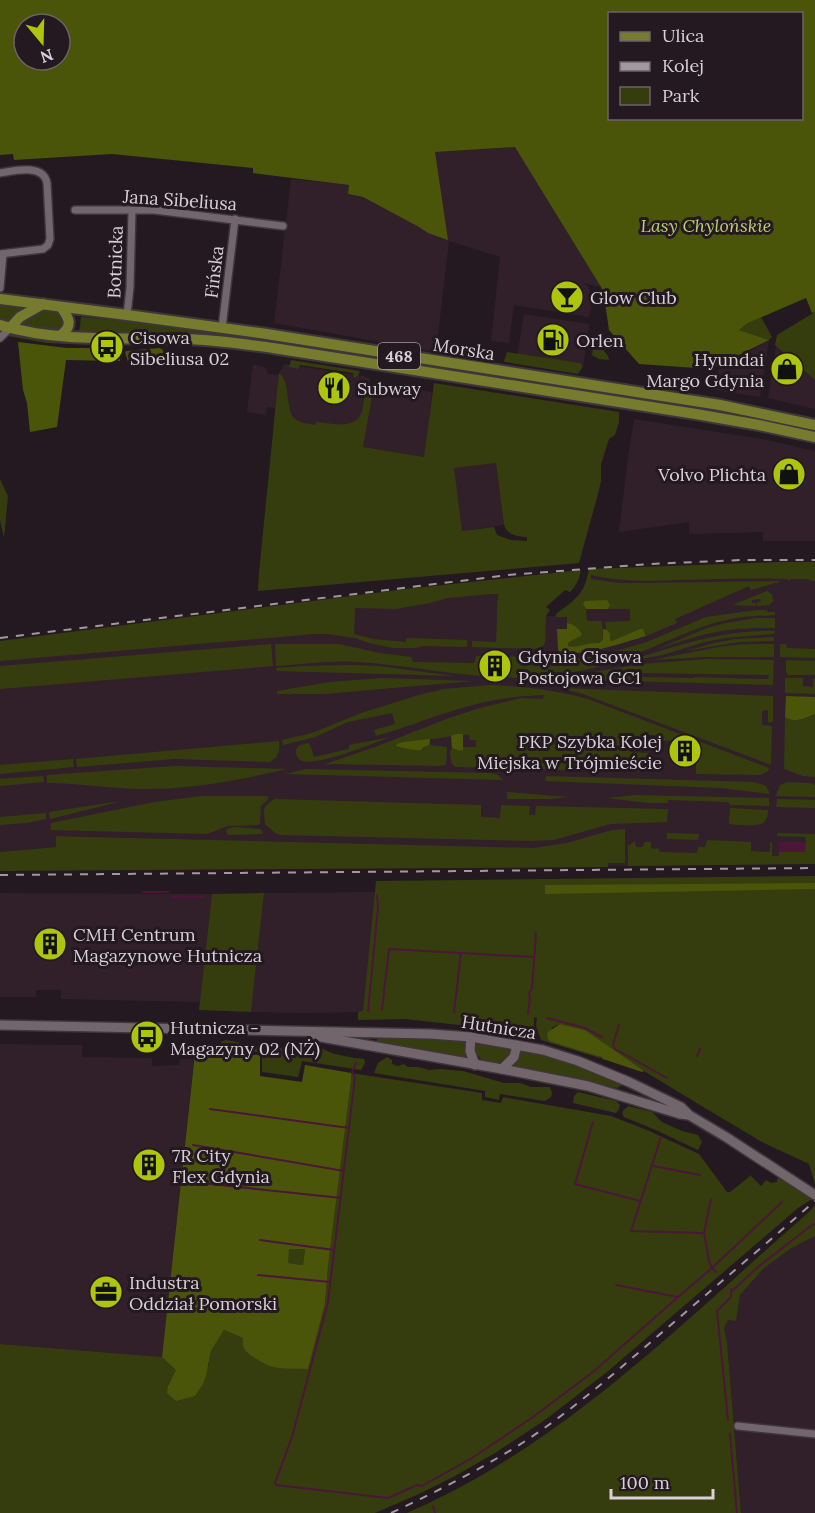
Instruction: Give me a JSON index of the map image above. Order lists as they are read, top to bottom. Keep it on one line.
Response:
{"streets":{"main road":["Morska","468","Hutnicza"],"street":["Jana Sibeliusa","Botnicka","Fińska"]},"crossings":[["Jana Sibeliusa","Botnicka"],["Jana Sibeliusa","Fińska"],["Botnicka","Morska"],["Fińska","Morska"]],"parks":["Lasy Chylońskie"],"places":{"bar":["Glow Club"],"fuel station":["Orlen"],"bus stop":["Cisowa Sibeliusa 02","Hutnicza - Magazyny 02 (NŻ)"],"shop":["Hyundai Margo Gdynia","Volvo Plichta"],"restaurant":["Subway"],"building":["Gdynia Cisowa Postojowa GC1","PKP Szybka Kolej Miejska w Trójmieście","CMH Centrum Magazynowe Hutnicza","7R City Flex Gdynia"],"office":["Industra Oddział Pomorski"]},"legend":["Ulica","Kolej","Park"],"scale_bar":"100 m","north":"bottom"}
